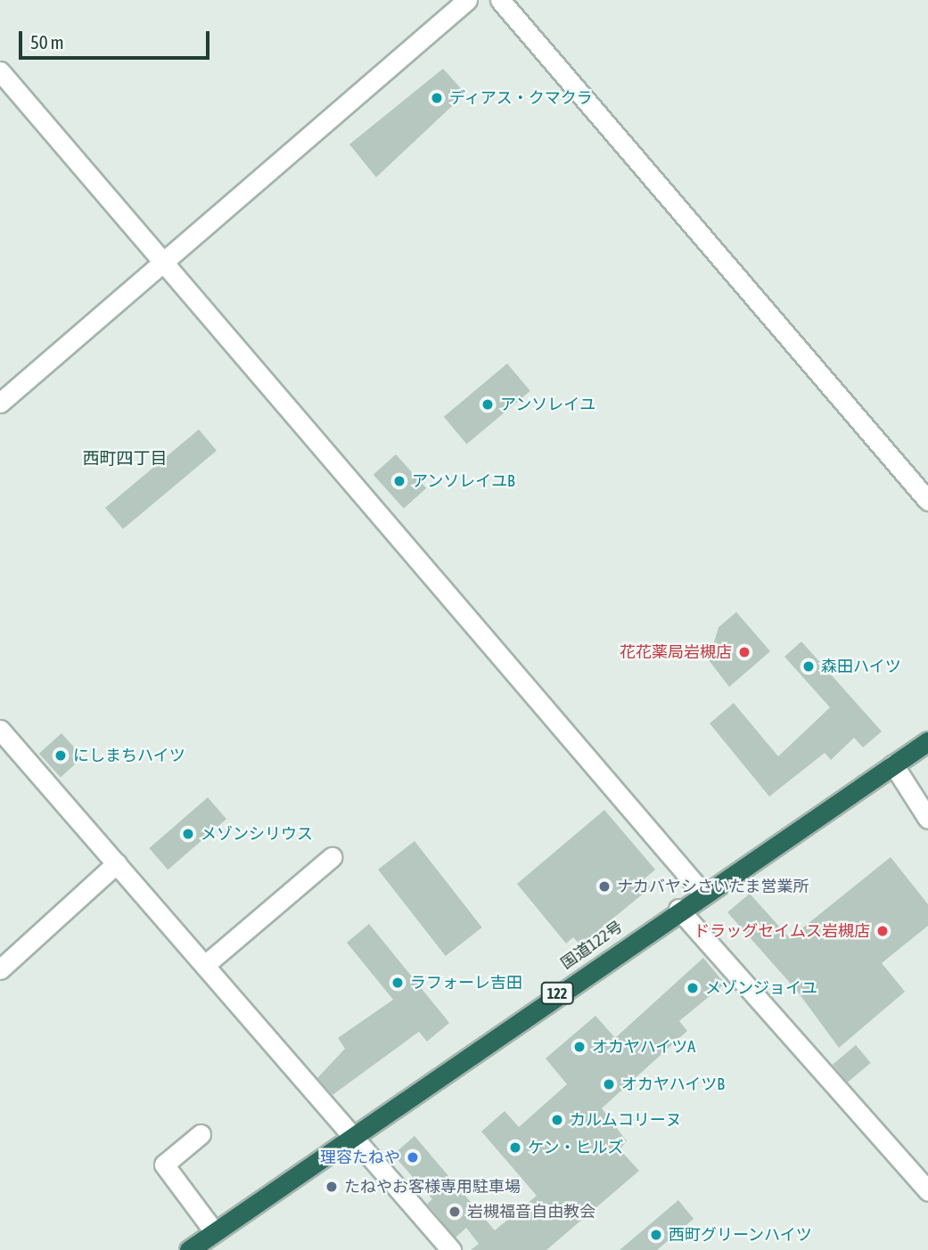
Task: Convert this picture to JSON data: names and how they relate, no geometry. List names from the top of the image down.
{
  "streets": {
    "highway": ["国道122号", "122"]
  },
  "districts": ["西町四丁目"],
  "places": [
    "ディアス・クマクラ",
    "アンソレイユ",
    "アンソレイユB",
    "花花薬局岩槻店",
    "森田ハイツ",
    "にしまちハイツ",
    "メゾンシリウス",
    "ナカバヤシさいたま営業所",
    "ドラッグセイムス岩槻店",
    "ラフォーレ吉田",
    "メゾンジョイユ",
    "オカヤハイツA",
    "オカヤハイツB",
    "カルムコリーヌ",
    "ケン・ヒルズ",
    "理容たねや",
    "たねやお客様専用駐車場",
    "岩槻福音自由教会",
    "西町グリーンハイツ"
  ],
  "scale_bar": "50 m"
}
